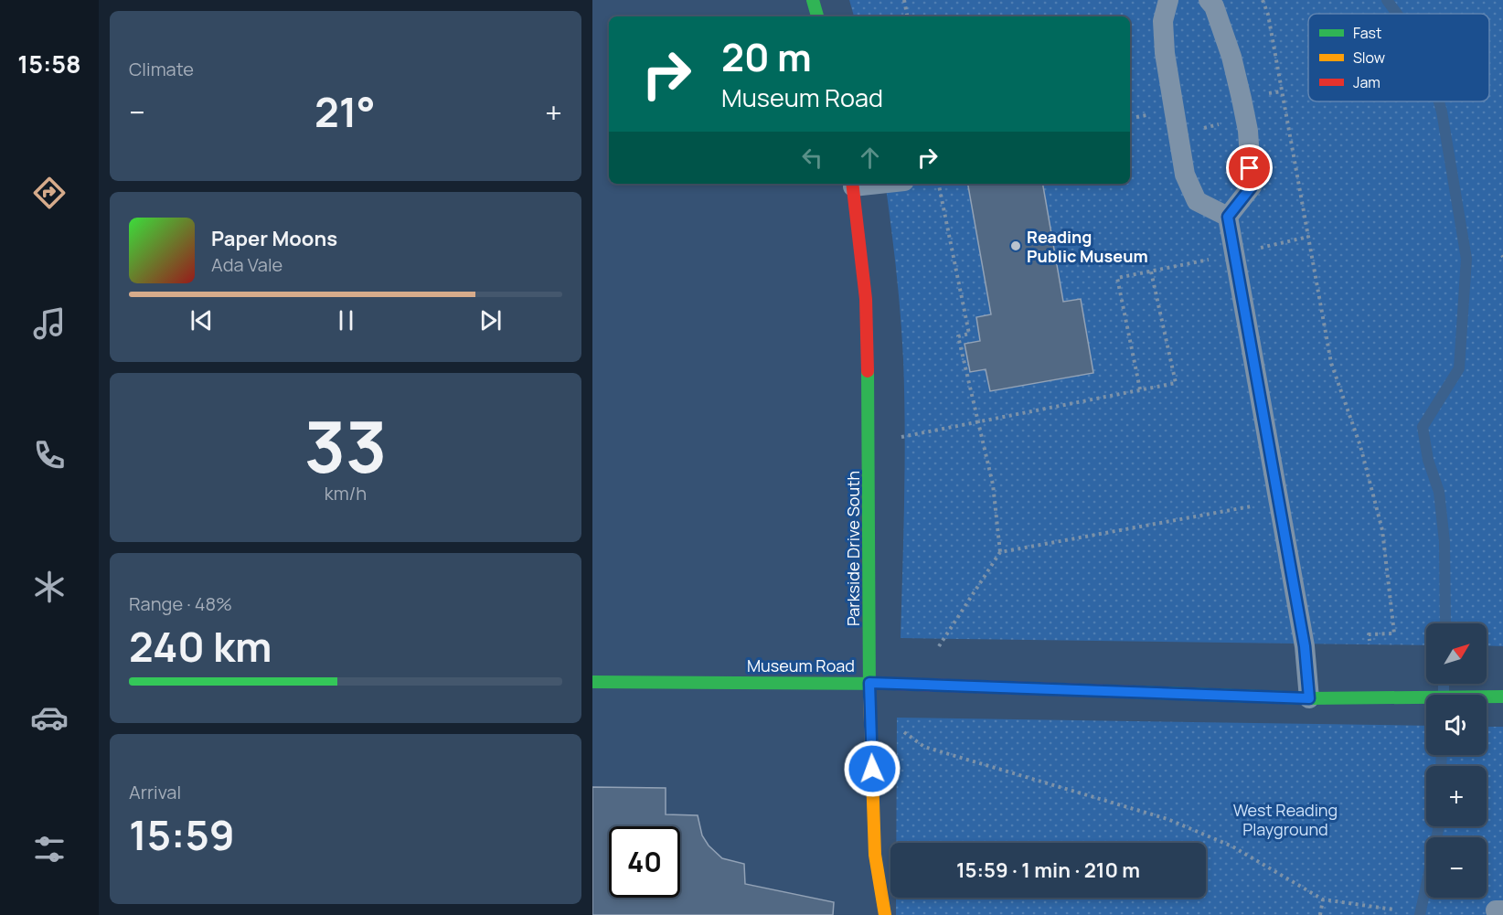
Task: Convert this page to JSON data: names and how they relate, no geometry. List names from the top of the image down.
{
  "streets": {
    "main road": ["Parkside Drive South", "Museum Road"]
  },
  "crossings": [
    ["Parkside Drive South", "Museum Road"]
  ],
  "parks": ["West Reading Playground"],
  "places": ["Reading Public Museum"],
  "legend": ["Fast", "Slow", "Jam"],
  "north": "top right",
  "page": {
    "tabs": "15:58",
    "tile": [
      "Climate",
      ["33", "km/h"],
      ["Range · 48%", "240 km"],
      ["Arrival", "15:59"]
    ],
    "turn": ["20 m", "Museum Road"],
    "heat": ["−", "21°", "+"],
    "song": ["Paper Moons", "Ada Vale"],
    "map_buttons": ["+", "−"],
    "limit": "40",
    "trip": "15:59 · 1 min · 210 m"
  }
}
